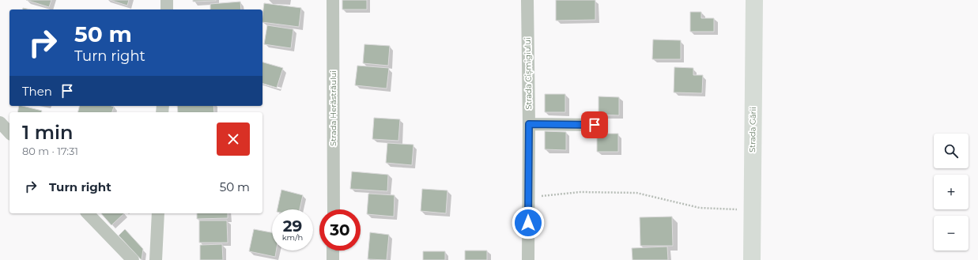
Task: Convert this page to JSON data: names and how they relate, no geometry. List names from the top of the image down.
{
  "streets": {
    "main road": ["Strada Gării"],
    "street": ["Strada Cișmigiului", "Strada Herăstrăului"]
  },
  "page": {
    "turn": ["50 m", "Turn right"],
    "then": "Then",
    "heading": ["1 min", "80 m · 17:31"],
    "map_buttons": ["+", "−"],
    "list": [
      {
        "name": "Turn right",
        "value": "50 m"
      }
    ],
    "speed": "29 km/h",
    "limit": "30"
  }
}
